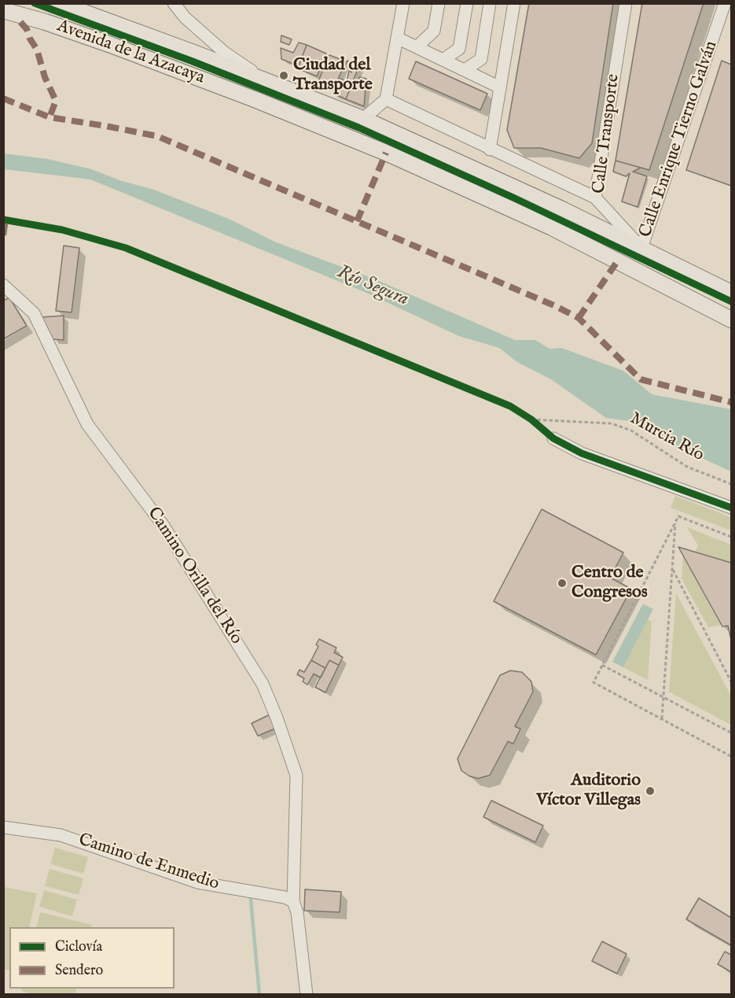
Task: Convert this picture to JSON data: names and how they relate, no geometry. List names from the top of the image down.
{
  "streets": {
    "main road": ["Avenida de la Azacaya"],
    "street": [
      "Calle Transporte",
      "Calle Enrique Tierno Galván",
      "Camino Orilla del Río",
      "Camino de Enmedio"
    ],
    "path": ["Murcia Río"]
  },
  "crossings": [
    ["Avenida de la Azacaya", "Calle Transporte"],
    ["Avenida de la Azacaya", "Calle Enrique Tierno Galván"],
    ["Calle Transporte", "Calle Enrique Tierno Galván"],
    ["Camino Orilla del Río", "Camino de Enmedio"]
  ],
  "water": ["Río Segura"],
  "places": ["Ciudad del Transporte", "Centro de Congresos", "Auditorio Víctor Villegas"],
  "legend": ["Ciclovía", "Sendero"]
}
